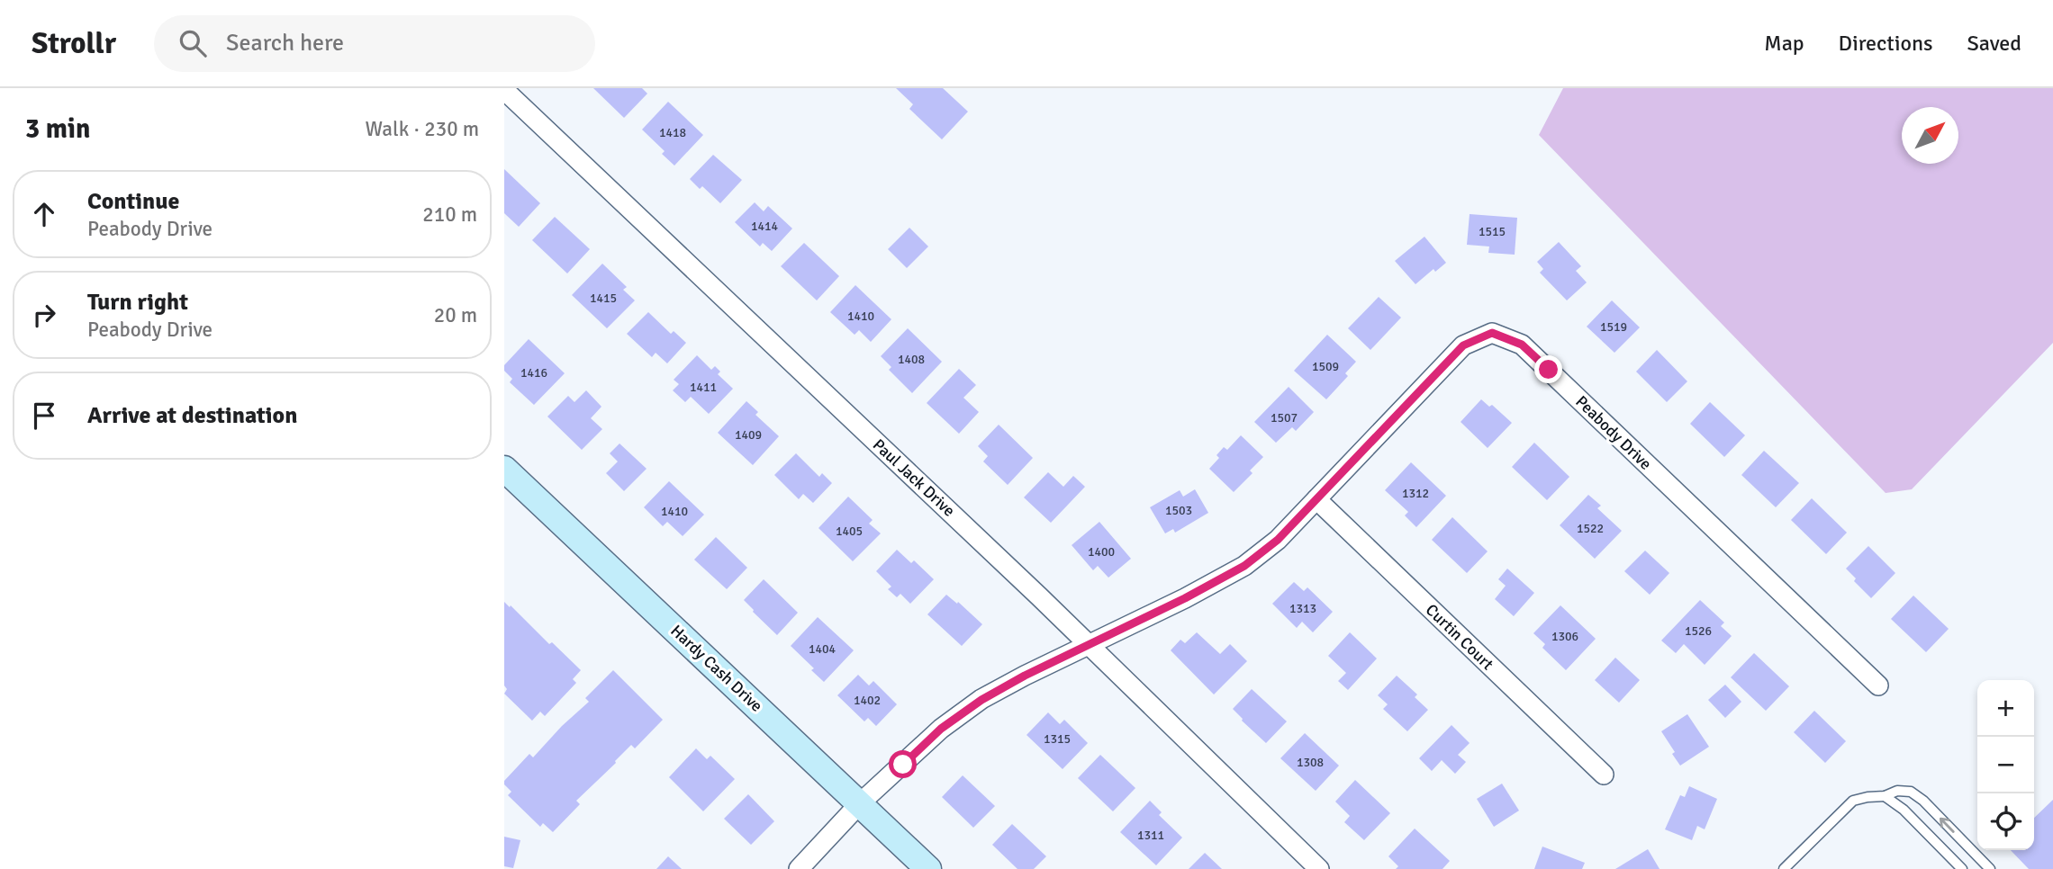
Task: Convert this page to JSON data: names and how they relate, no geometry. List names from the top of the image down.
{
  "streets": {
    "street": [
      "Peabody Drive",
      "Paul Jack Drive",
      "Curtin Court",
      "Hardy Cash Drive"
    ]
  },
  "crossings": [
    ["Peabody Drive", "Paul Jack Drive"],
    ["Peabody Drive", "Curtin Court"],
    ["Peabody Drive", "Hardy Cash Drive"]
  ],
  "house_numbers": [
    "1418",
    "1414",
    "1515",
    "1415",
    "1410",
    "1519",
    "1408",
    "1509",
    "1416",
    "1411",
    "1507",
    "1409",
    "1312",
    "1503",
    "1410",
    "1522",
    "1405",
    "1400",
    "1313",
    "1526",
    "1306",
    "1404",
    "1402",
    "1315",
    "1308",
    "1311"
  ],
  "north": "top right",
  "page": {
    "header": "Strollr",
    "search": "Search here",
    "nav": ["Map", "Directions", "Saved"],
    "heading": ["3 min", "Walk · 230 m"],
    "list": [
      ["Continue", "Peabody Drive", "210 m"],
      ["Turn right", "Peabody Drive", "20 m"],
      "Arrive at destination"
    ],
    "map_buttons": ["+", "−"]
  }
}
